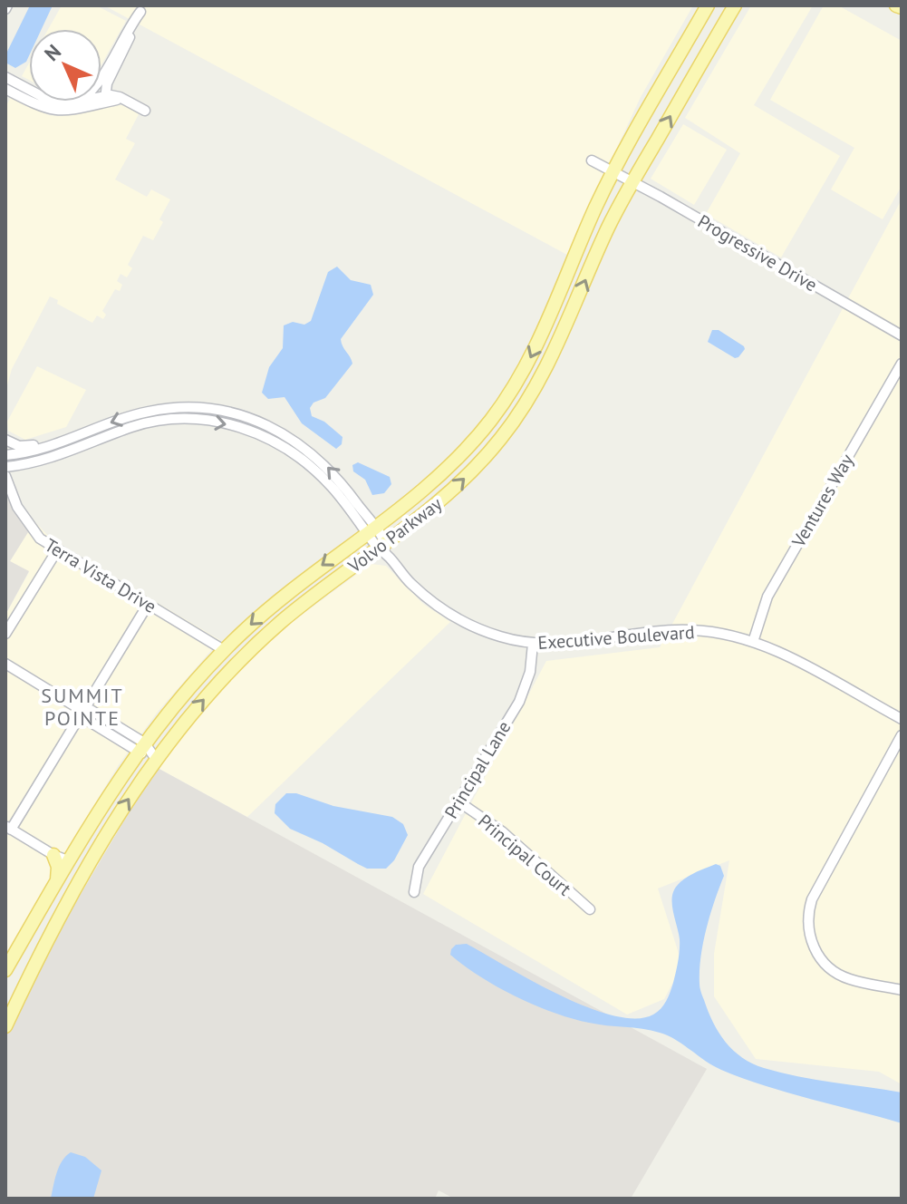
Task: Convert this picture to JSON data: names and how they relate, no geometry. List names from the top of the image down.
{
  "streets": {
    "main road": ["Volvo Parkway"],
    "street": [
      "Progressive Drive",
      "Ventures Way",
      "Terra Vista Drive",
      "Executive Boulevard",
      "Principal Lane",
      "Principal Court"
    ]
  },
  "crossings": [
    ["Progressive Drive", "Volvo Parkway"],
    ["Ventures Way", "Executive Boulevard"],
    ["Volvo Parkway", "Terra Vista Drive"],
    ["Volvo Parkway", "Executive Boulevard"],
    ["Executive Boulevard", "Principal Lane"],
    ["Principal Lane", "Principal Court"]
  ],
  "districts": ["SUMMIT POINTE"],
  "north": "top left"
}
